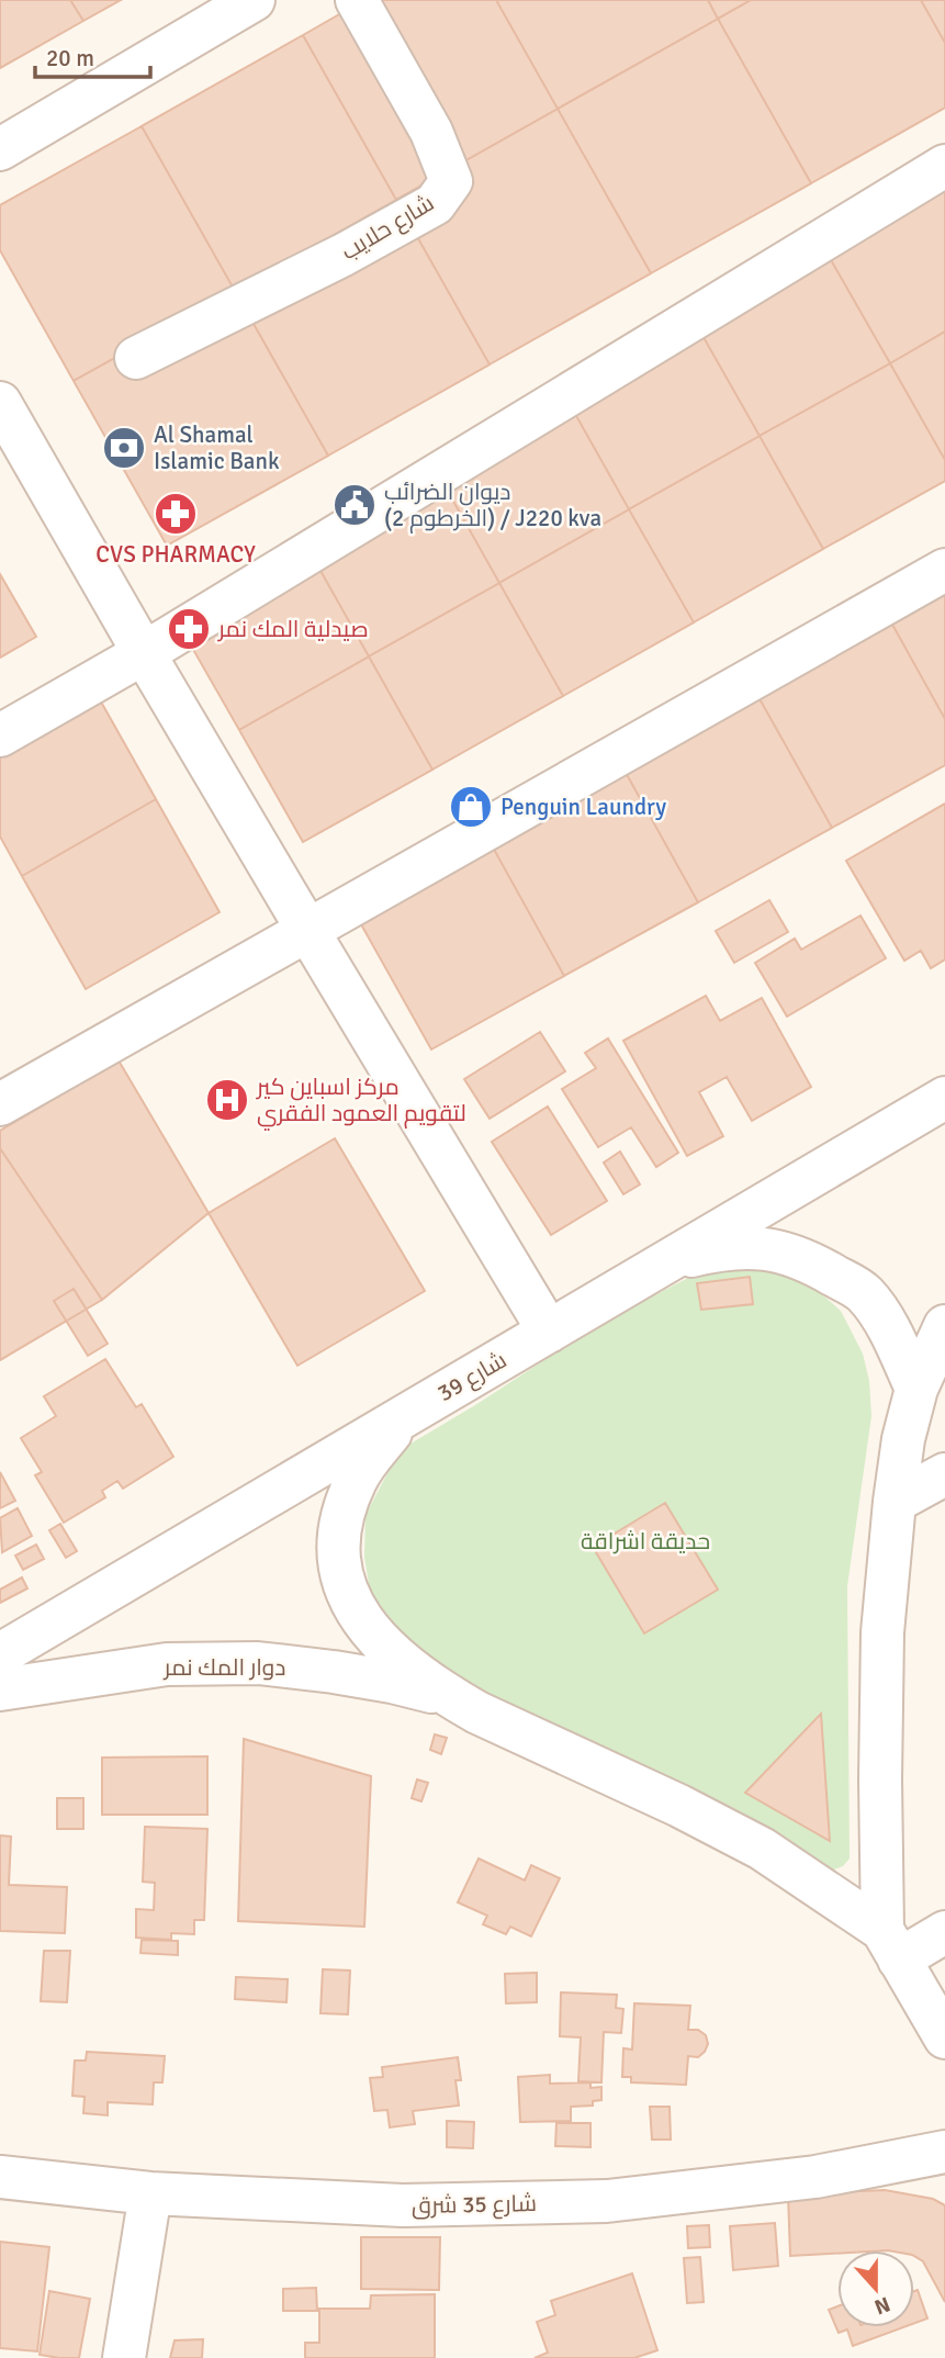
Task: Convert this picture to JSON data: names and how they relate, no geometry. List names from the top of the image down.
{
  "streets": {
    "street": [
      "شارع حلايب",
      "شارع 39",
      "دوار المك نمر",
      "شارع 35 شرق"
    ]
  },
  "parks": ["حديقة اشراقة"],
  "places": {
    "bank": ["Al Shamal Islamic Bank"],
    "public building": ["ديوان الضرائب (الخرطوم 2) / J220 kva"],
    "pharmacy": ["CVS PHARMACY", "صيدلية المك نمر"],
    "shop": ["Penguin Laundry"],
    "hospital": ["مركز اسباين كير لتقويم العمود الفقري"]
  },
  "scale_bar": "20 m",
  "north": "bottom"
}
